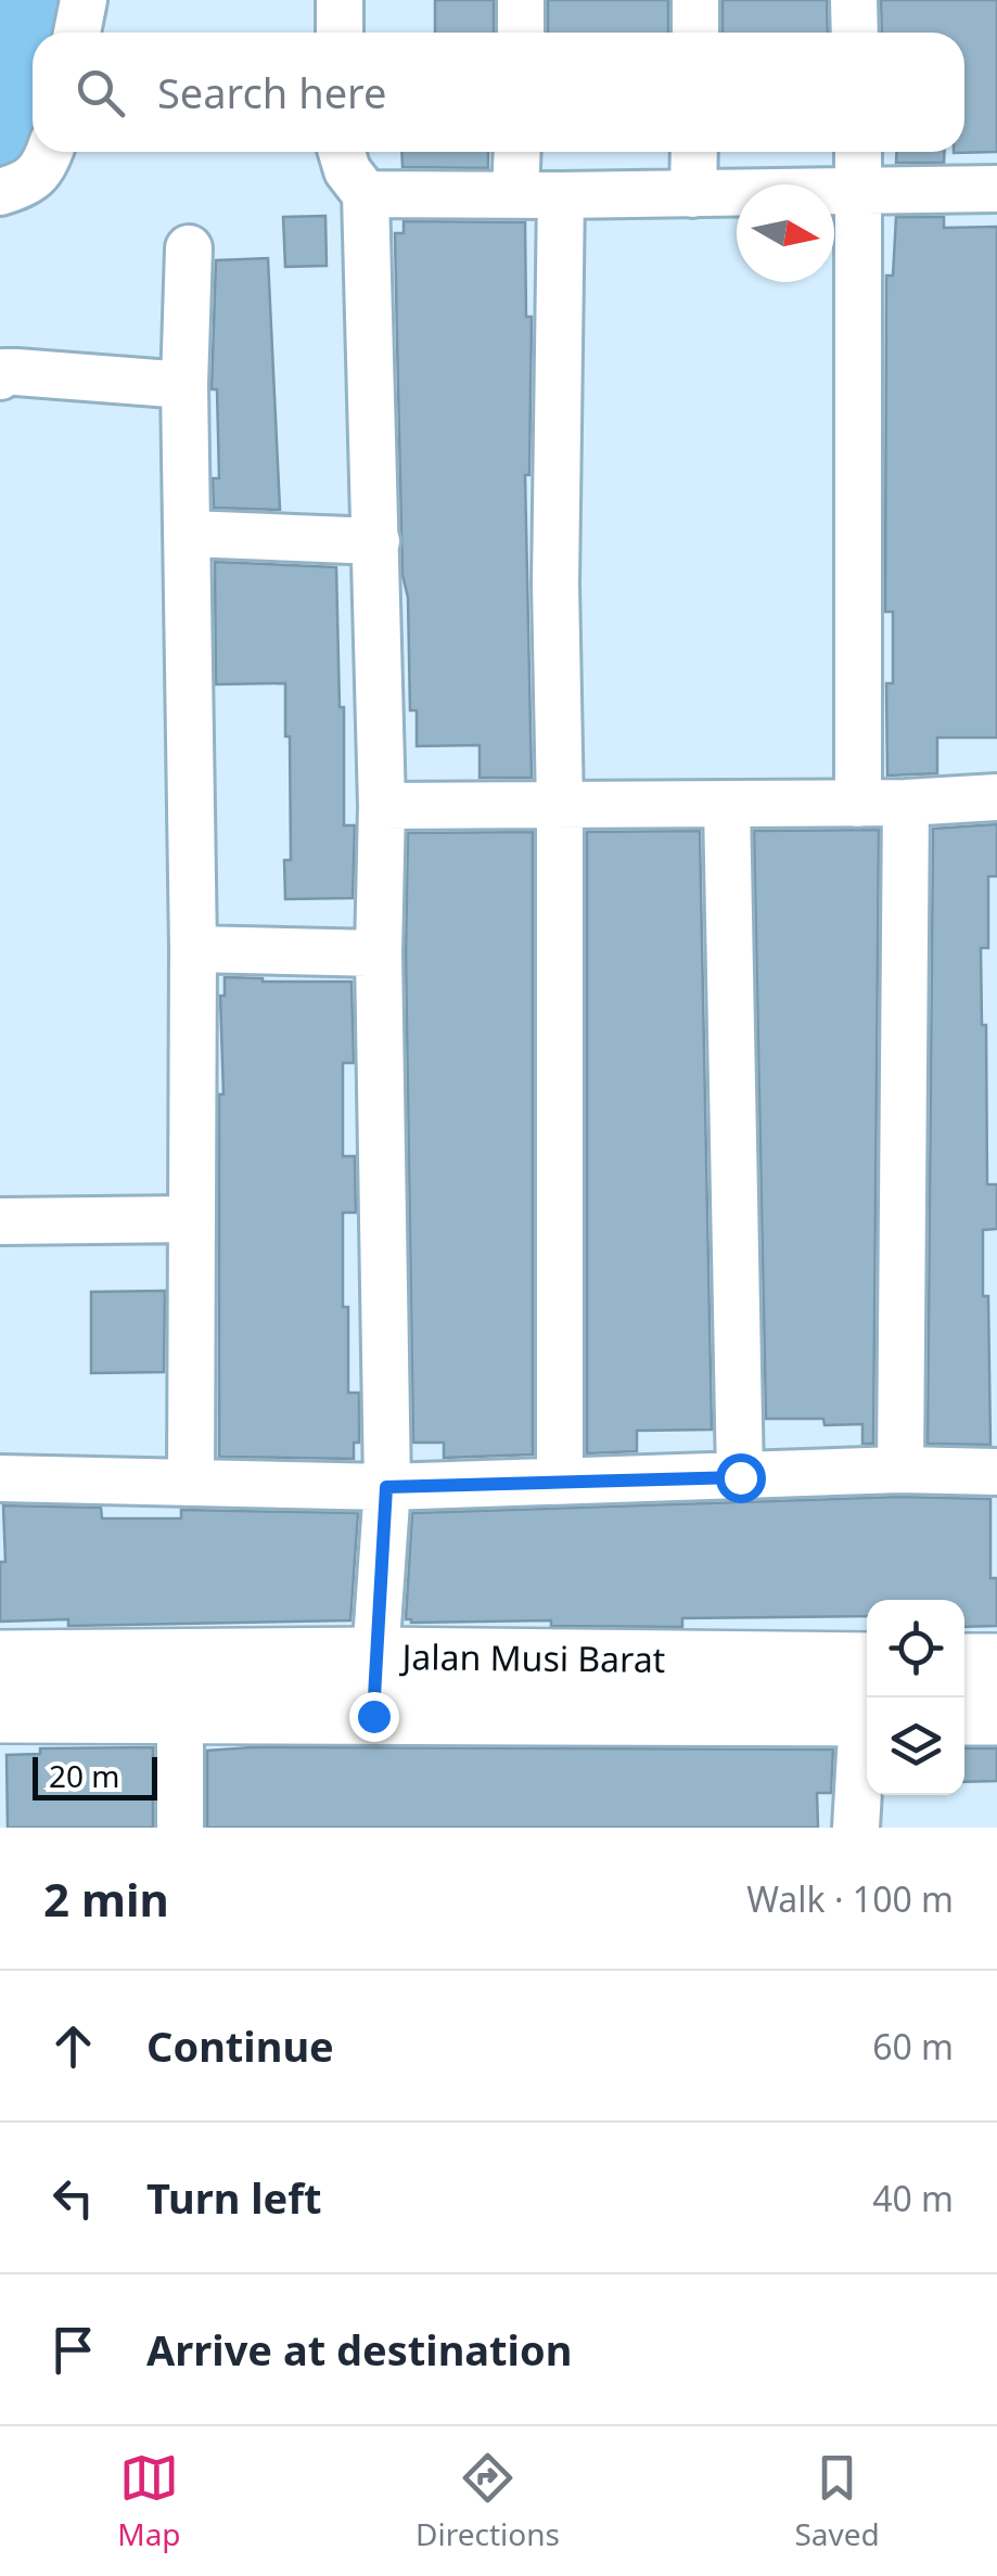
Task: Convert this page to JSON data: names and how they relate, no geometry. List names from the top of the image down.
{
  "streets": {
    "street": ["Jalan Musi Barat"]
  },
  "scale_bar": "20 m",
  "north": "right",
  "page": {
    "search": "Search here",
    "scale": "20 m",
    "heading": ["2 min", "Walk · 100 m"],
    "list": [
      ["Continue", "60 m"],
      ["Turn left", "40 m"],
      "Arrive at destination"
    ],
    "nav": ["Map", "Directions", "Saved"]
  }
}
